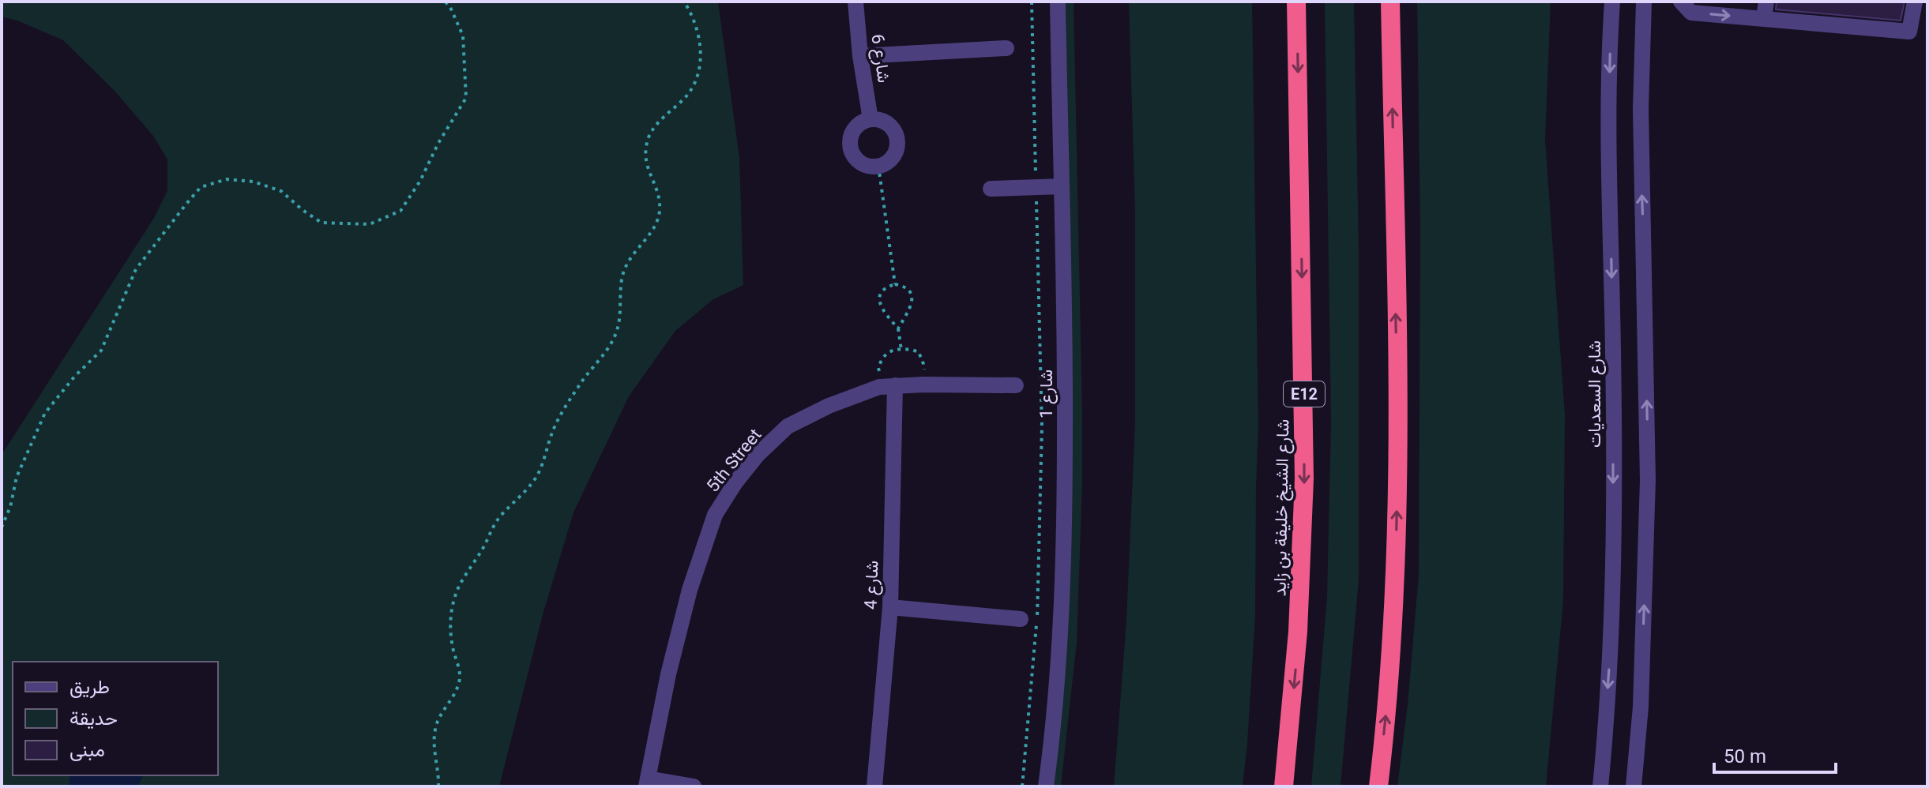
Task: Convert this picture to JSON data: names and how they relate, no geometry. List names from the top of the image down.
{
  "streets": {
    "highway": ["E12", "شارع الشيخ خليفة بن زايد"],
    "street": [
      "شارع 6",
      "شارع 1",
      "شارع السعديات",
      "5th Street",
      "شارع 4"
    ]
  },
  "crossings": [
    ["5th Street", "شارع 4"]
  ],
  "legend": ["طريق", "حديقة", "مبنى"],
  "scale_bar": "50 m"
}
